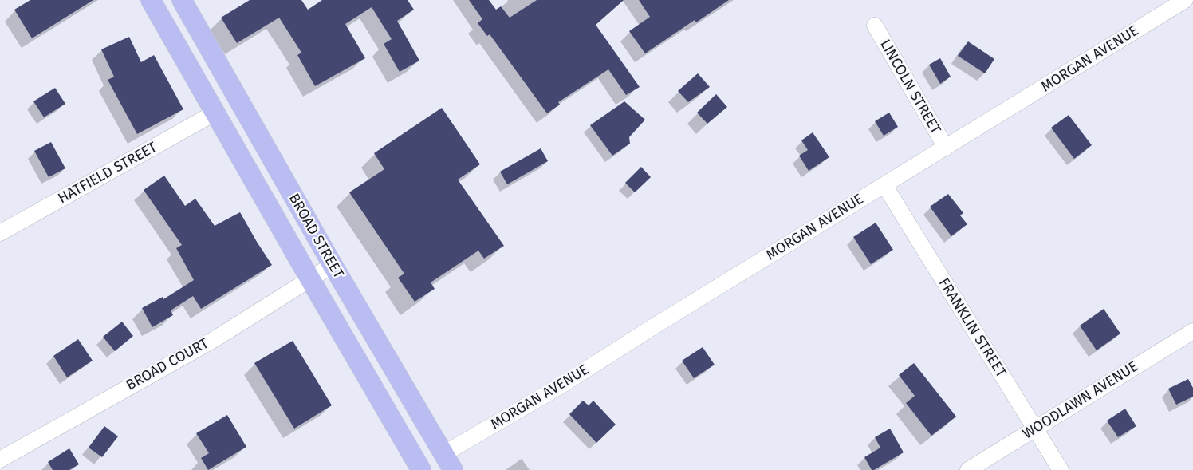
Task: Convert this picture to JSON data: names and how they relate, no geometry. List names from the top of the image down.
{
  "streets": {
    "main road": ["BROAD STREET"],
    "street": [
      "MORGAN AVENUE",
      "LINCOLN STREET",
      "HATFIELD STREET",
      "FRANKLIN STREET",
      "BROAD COURT",
      "WOODLAWN AVENUE"
    ]
  },
  "crossings": [
    ["MORGAN AVENUE", "LINCOLN STREET"],
    ["MORGAN AVENUE", "BROAD STREET"],
    ["MORGAN AVENUE", "FRANKLIN STREET"],
    ["HATFIELD STREET", "BROAD STREET"],
    ["BROAD STREET", "BROAD COURT"],
    ["FRANKLIN STREET", "WOODLAWN AVENUE"]
  ]
}
